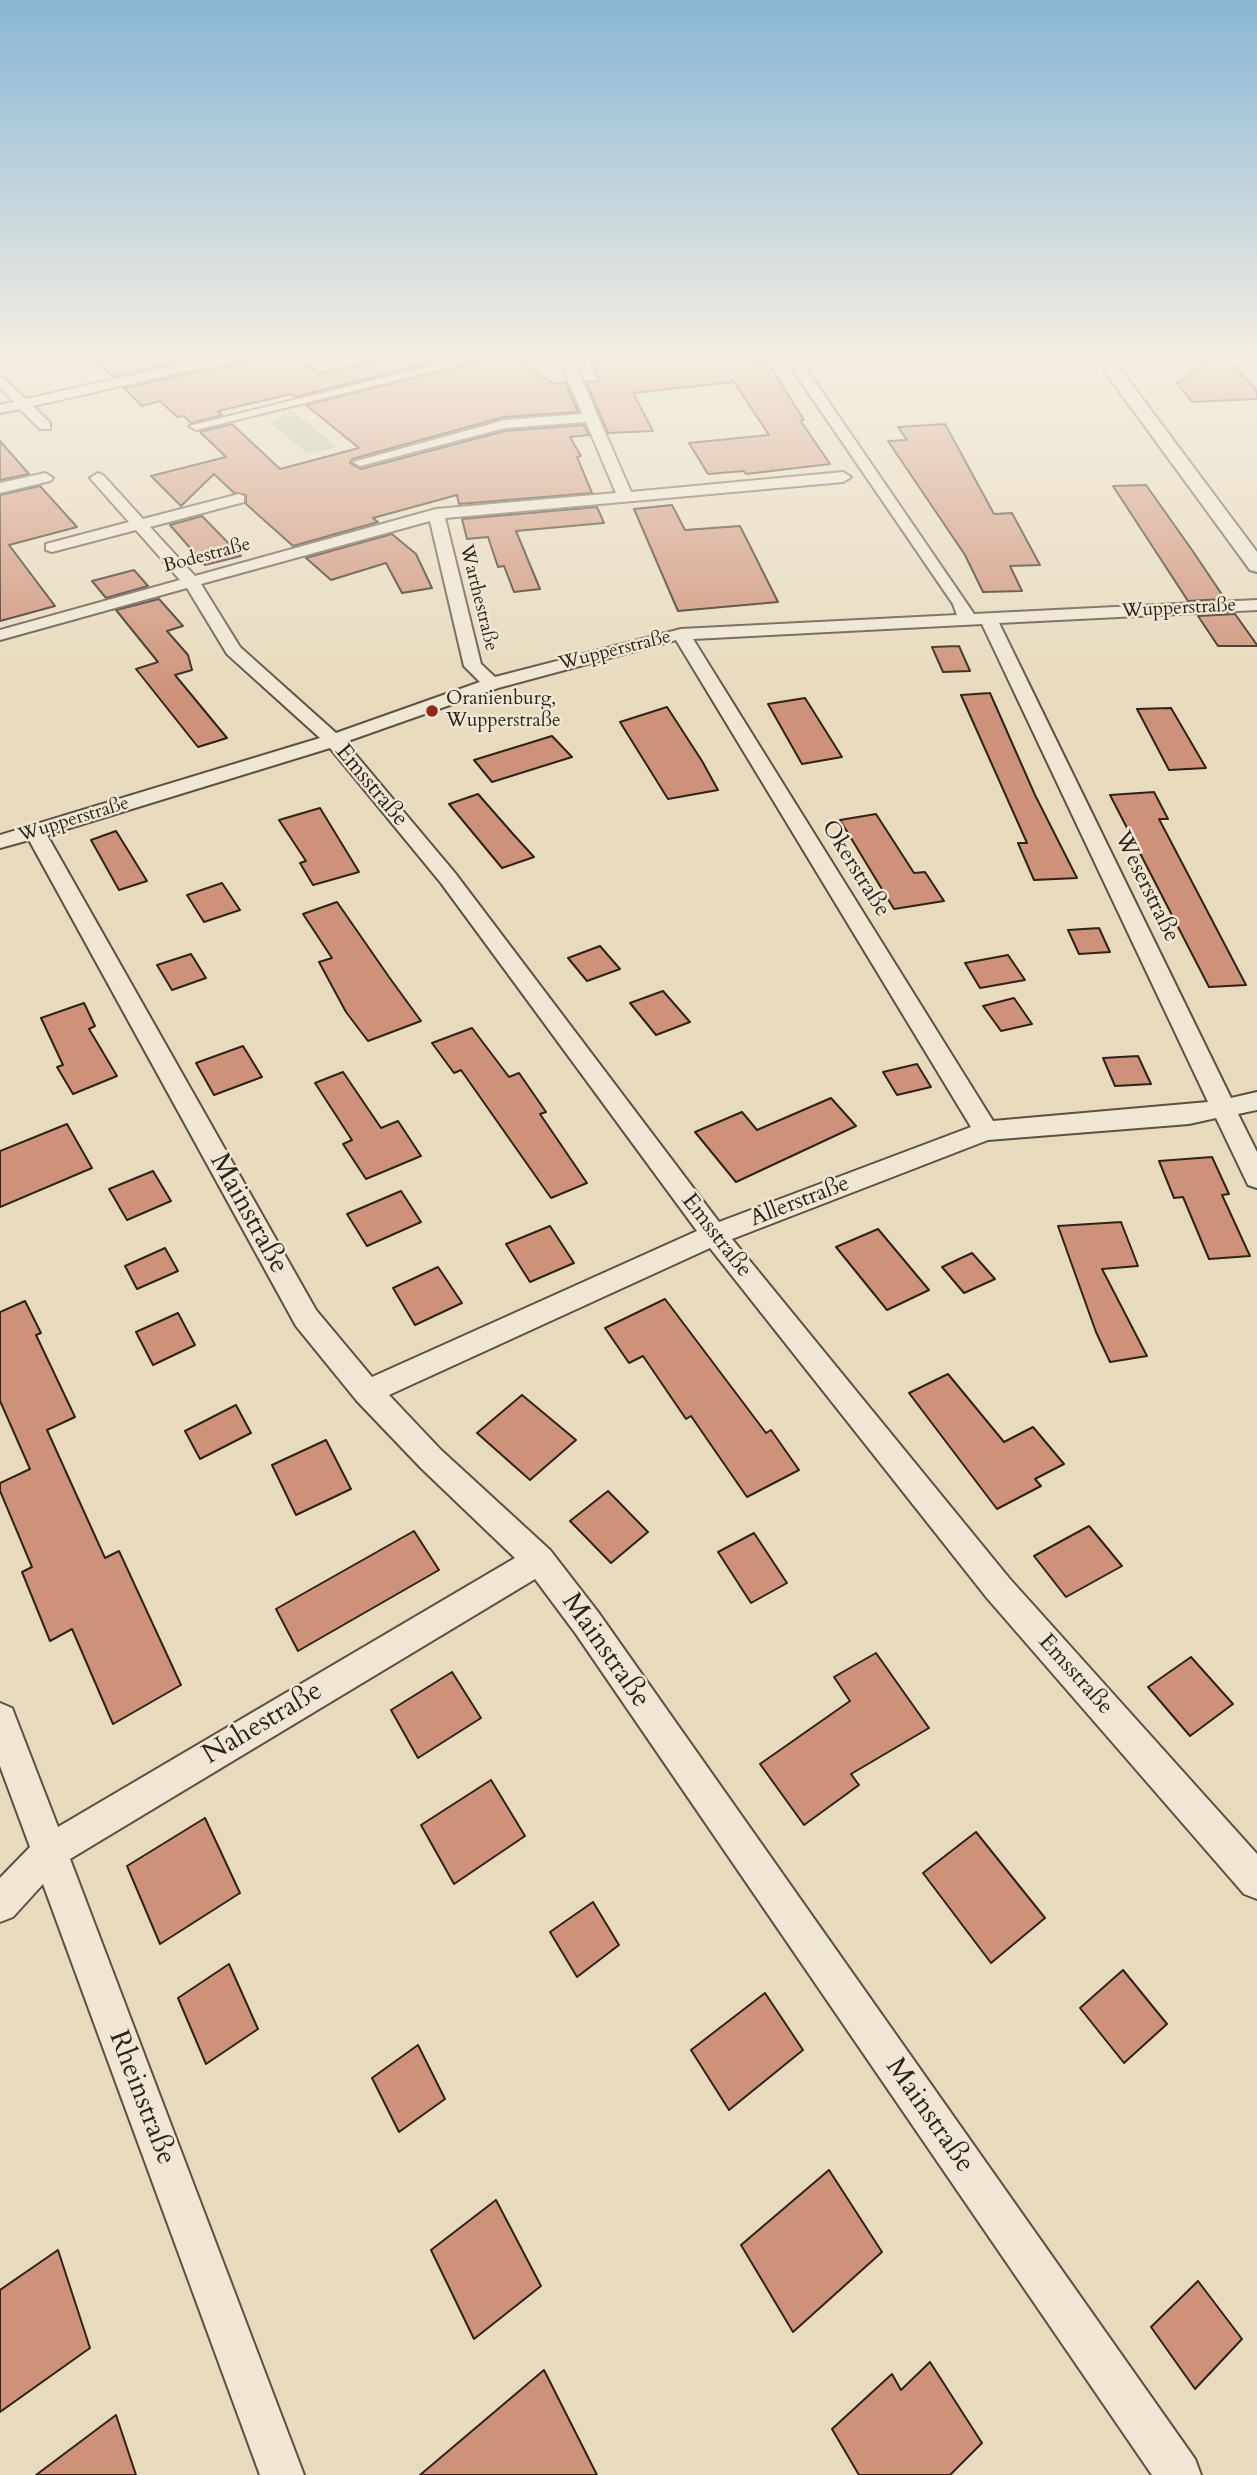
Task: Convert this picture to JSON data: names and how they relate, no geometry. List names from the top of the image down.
{
  "streets": {
    "street": [
      "Bodestraße",
      "Warthestraße",
      "Wupperstraße",
      "Emsstraße",
      "Okerstraße",
      "Weserstraße",
      "Allerstraße",
      "Mainstraße",
      "Nahestraße",
      "Rheinstraße"
    ]
  },
  "crossings": [
    ["Bodestraße", "Warthestraße"],
    ["Bodestraße", "Emsstraße"],
    ["Warthestraße", "Wupperstraße"],
    ["Wupperstraße", "Emsstraße"],
    ["Wupperstraße", "Okerstraße"],
    ["Wupperstraße", "Weserstraße"],
    ["Wupperstraße", "Mainstraße"],
    ["Emsstraße", "Allerstraße"],
    ["Okerstraße", "Allerstraße"],
    ["Weserstraße", "Allerstraße"],
    ["Allerstraße", "Mainstraße"],
    ["Mainstraße", "Nahestraße"],
    ["Nahestraße", "Rheinstraße"]
  ],
  "places": ["Oranienburg, Wupperstraße"]
}
